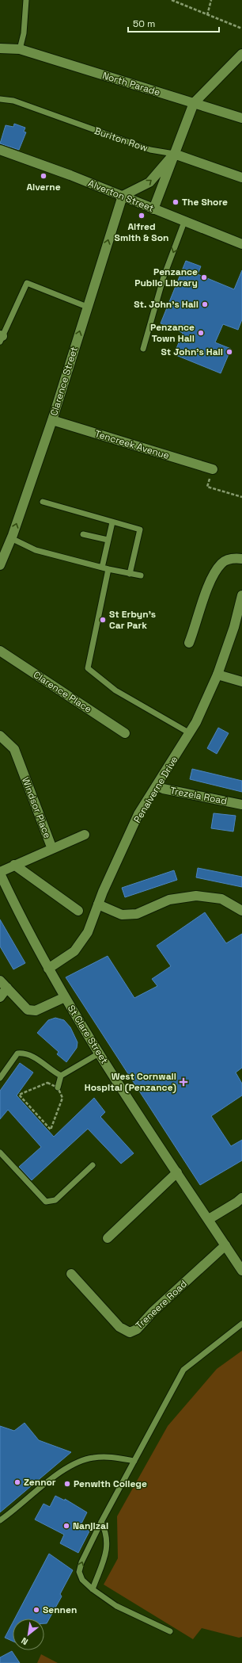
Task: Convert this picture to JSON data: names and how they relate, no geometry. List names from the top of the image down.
{
  "streets": {
    "street": [
      "North Parade",
      "Buriton Row",
      "Alverton Street",
      "Clarence Street",
      "Tencreek Avenue",
      "Clarence Place",
      "Penalverne Drive",
      "Trezela Road",
      "Windsor Place",
      "St Clare Street",
      "Treneere Road"
    ]
  },
  "crossings": [
    ["Alverton Street", "Clarence Street"],
    ["Clarence Street", "Tencreek Avenue"],
    ["Penalverne Drive", "Trezela Road"],
    ["Penalverne Drive", "St Clare Street"],
    ["Windsor Place", "St Clare Street"],
    ["St Clare Street", "Treneere Road"]
  ],
  "one_way": ["Clarence Street"],
  "places": {
    "other": [
      "Alverne",
      "The Shore",
      "Alfred Smith & Son",
      "Penzance Public Library",
      "St. John's Hall",
      "Penzance Town Hall",
      "St John's Hall",
      "St Erbyn's Car Park",
      "Zennor",
      "Penwith College",
      "Nanjizal",
      "Sennen"
    ],
    "health": ["West Cornwall Hospital (Penzance)"]
  },
  "scale_bar": "50 m",
  "north": "bottom left"
}
